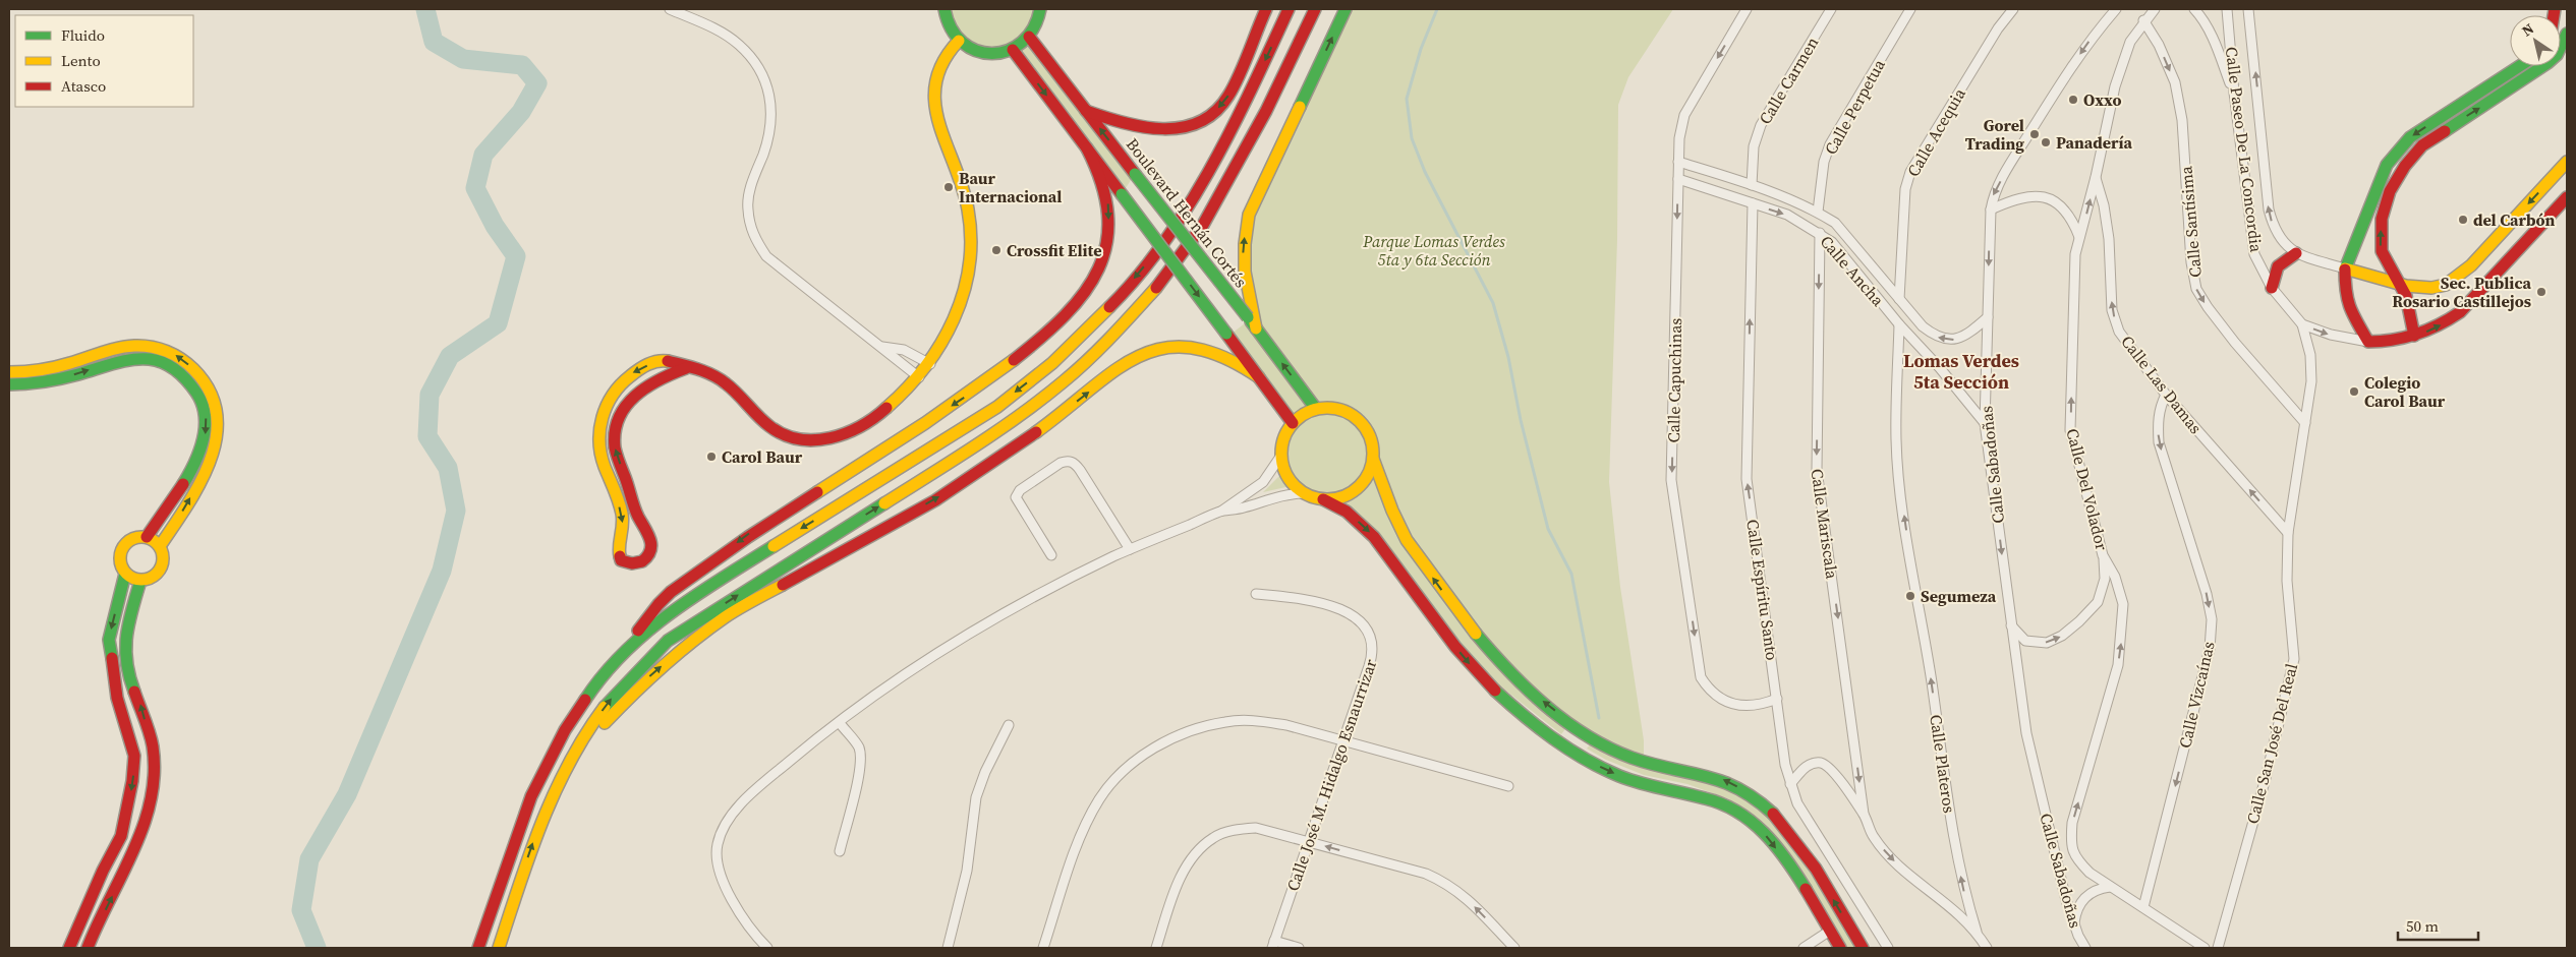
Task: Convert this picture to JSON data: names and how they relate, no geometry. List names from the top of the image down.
{
  "streets": {
    "main road": ["Boulevard Hernán Cortés"],
    "street": [
      "Calle Carmen",
      "Calle Perpetua",
      "Calle Acequia",
      "Calle Paseo De La Concordia",
      "Calle Santísima",
      "Calle Ancha",
      "Calle Capuchinas",
      "Calle Las Damas",
      "Calle Sabadoñas",
      "Calle Del Volador",
      "Calle Mariscala",
      "Calle Espíritu Santo",
      "Calle Vizcaínas",
      "Calle San José Del Real",
      "Calle Plateros",
      "Calle José M. Hidalgo Esnaurrizar"
    ]
  },
  "crossings": [
    ["Calle Carmen", "Calle Ancha"],
    ["Calle Perpetua", "Calle Ancha"],
    ["Calle Acequia", "Calle Ancha"],
    ["Calle Paseo De La Concordia", "Calle San José Del Real"],
    ["Calle Santísima", "Calle Del Volador"],
    ["Calle Santísima", "Calle San José Del Real"],
    ["Calle Ancha", "Calle Capuchinas"],
    ["Calle Ancha", "Calle Sabadoñas"],
    ["Calle Ancha", "Calle Mariscala"],
    ["Calle Ancha", "Calle Espíritu Santo"],
    ["Calle Ancha", "Calle Plateros"],
    ["Calle Capuchinas", "Calle Espíritu Santo"],
    ["Calle Las Damas", "Calle Del Volador"],
    ["Calle Las Damas", "Calle Vizcaínas"],
    ["Calle Las Damas", "Calle San José Del Real"],
    ["Calle Del Volador", "Calle Vizcaínas"]
  ],
  "one_way": [
    "Calle Santísima",
    "Calle Capuchinas",
    "Calle Las Damas",
    "Calle Sabadoñas",
    "Calle Del Volador",
    "Calle Mariscala",
    "Calle Espíritu Santo",
    "Calle Vizcaínas",
    "Calle Plateros"
  ],
  "districts": ["Lomas Verdes 5ta Sección"],
  "parks": ["Parque Lomas Verdes 5ta y 6ta Sección"],
  "places": [
    "Oxxo",
    "Gorel Trading",
    "Panadería",
    "Baur Internacional",
    "del Carbón",
    "Crossfit Elite",
    "Sec. Publica Rosario Castillejos",
    "Colegio Carol Baur",
    "Carol Baur",
    "Segumeza"
  ],
  "legend": ["Fluido", "Lento", "Atasco"],
  "scale_bar": "50 m",
  "north": "top left"
}
